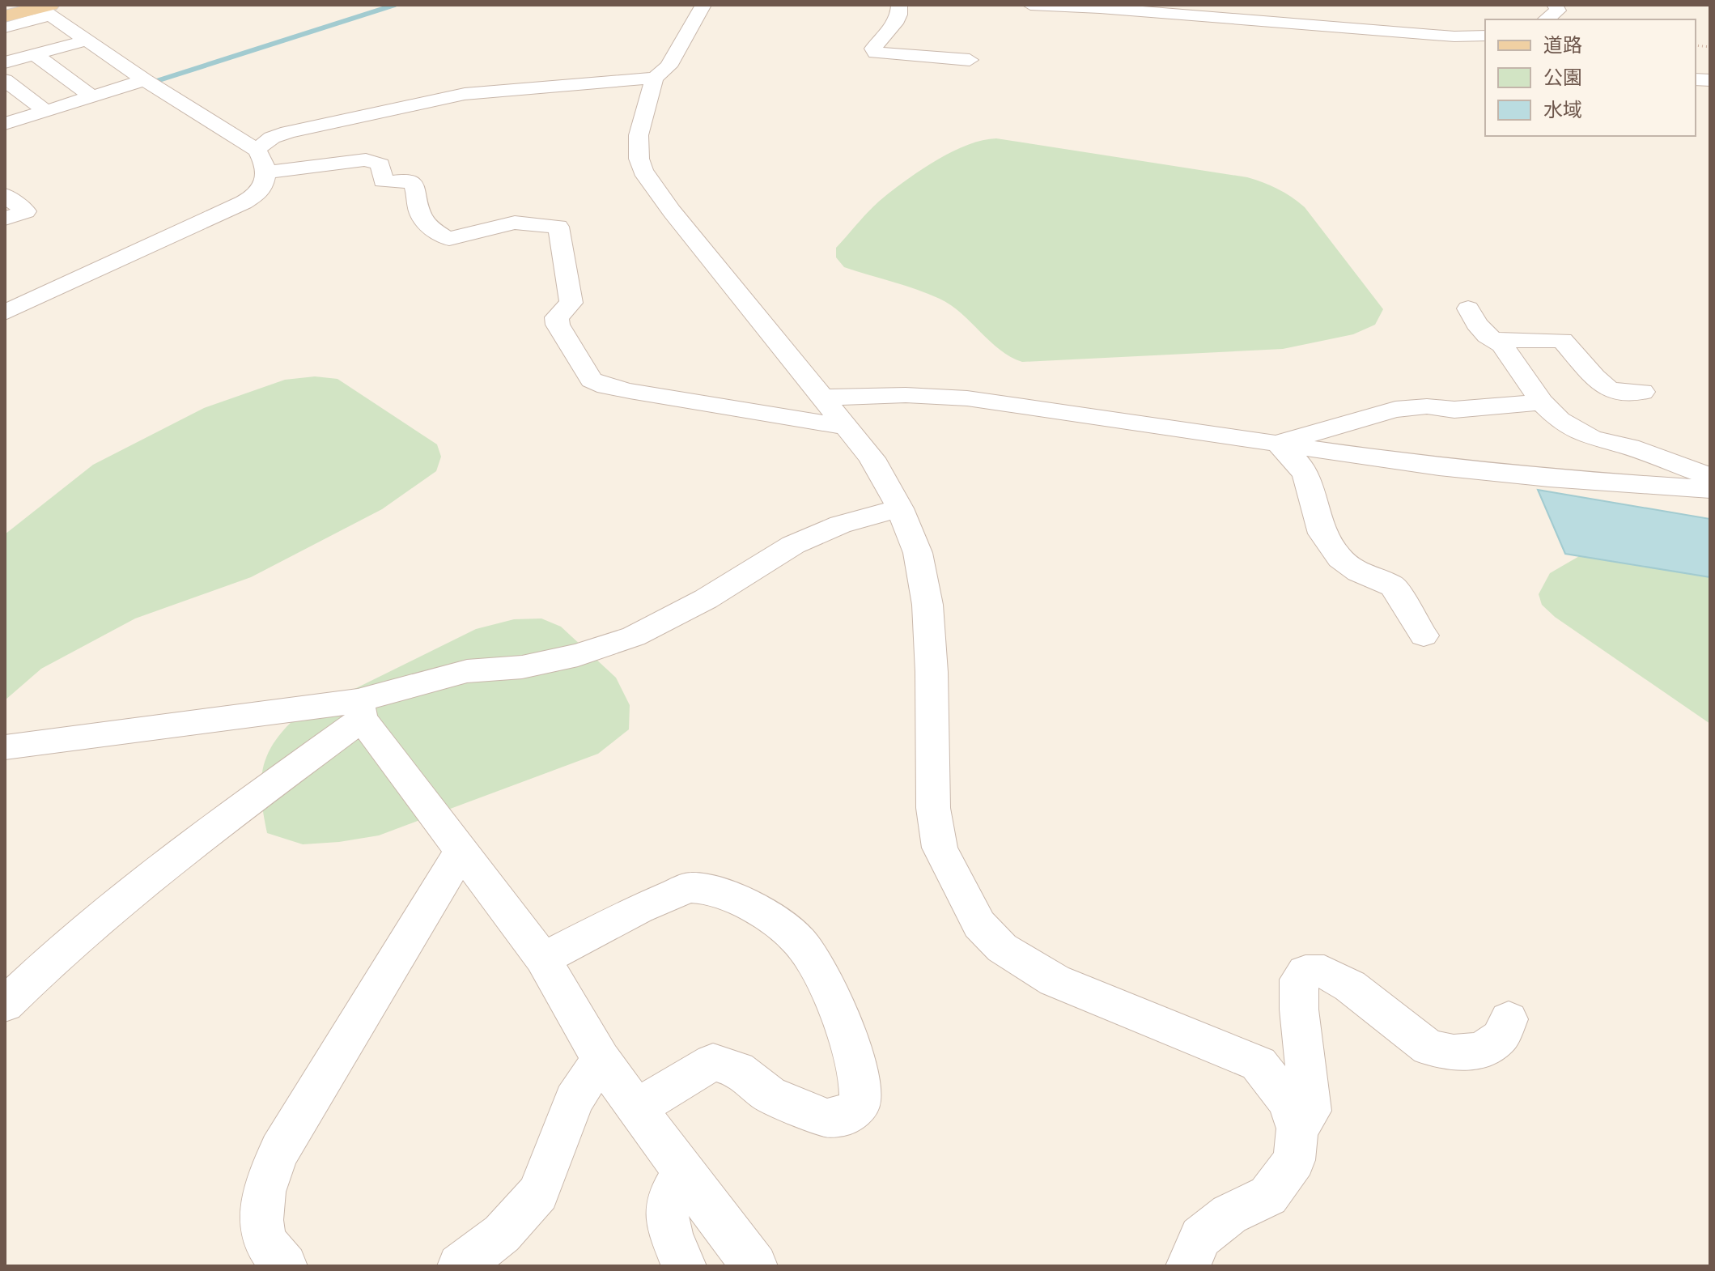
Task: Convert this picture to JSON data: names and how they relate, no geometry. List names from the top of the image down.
{
  "legend": ["道路", "公園", "水域"]
}
